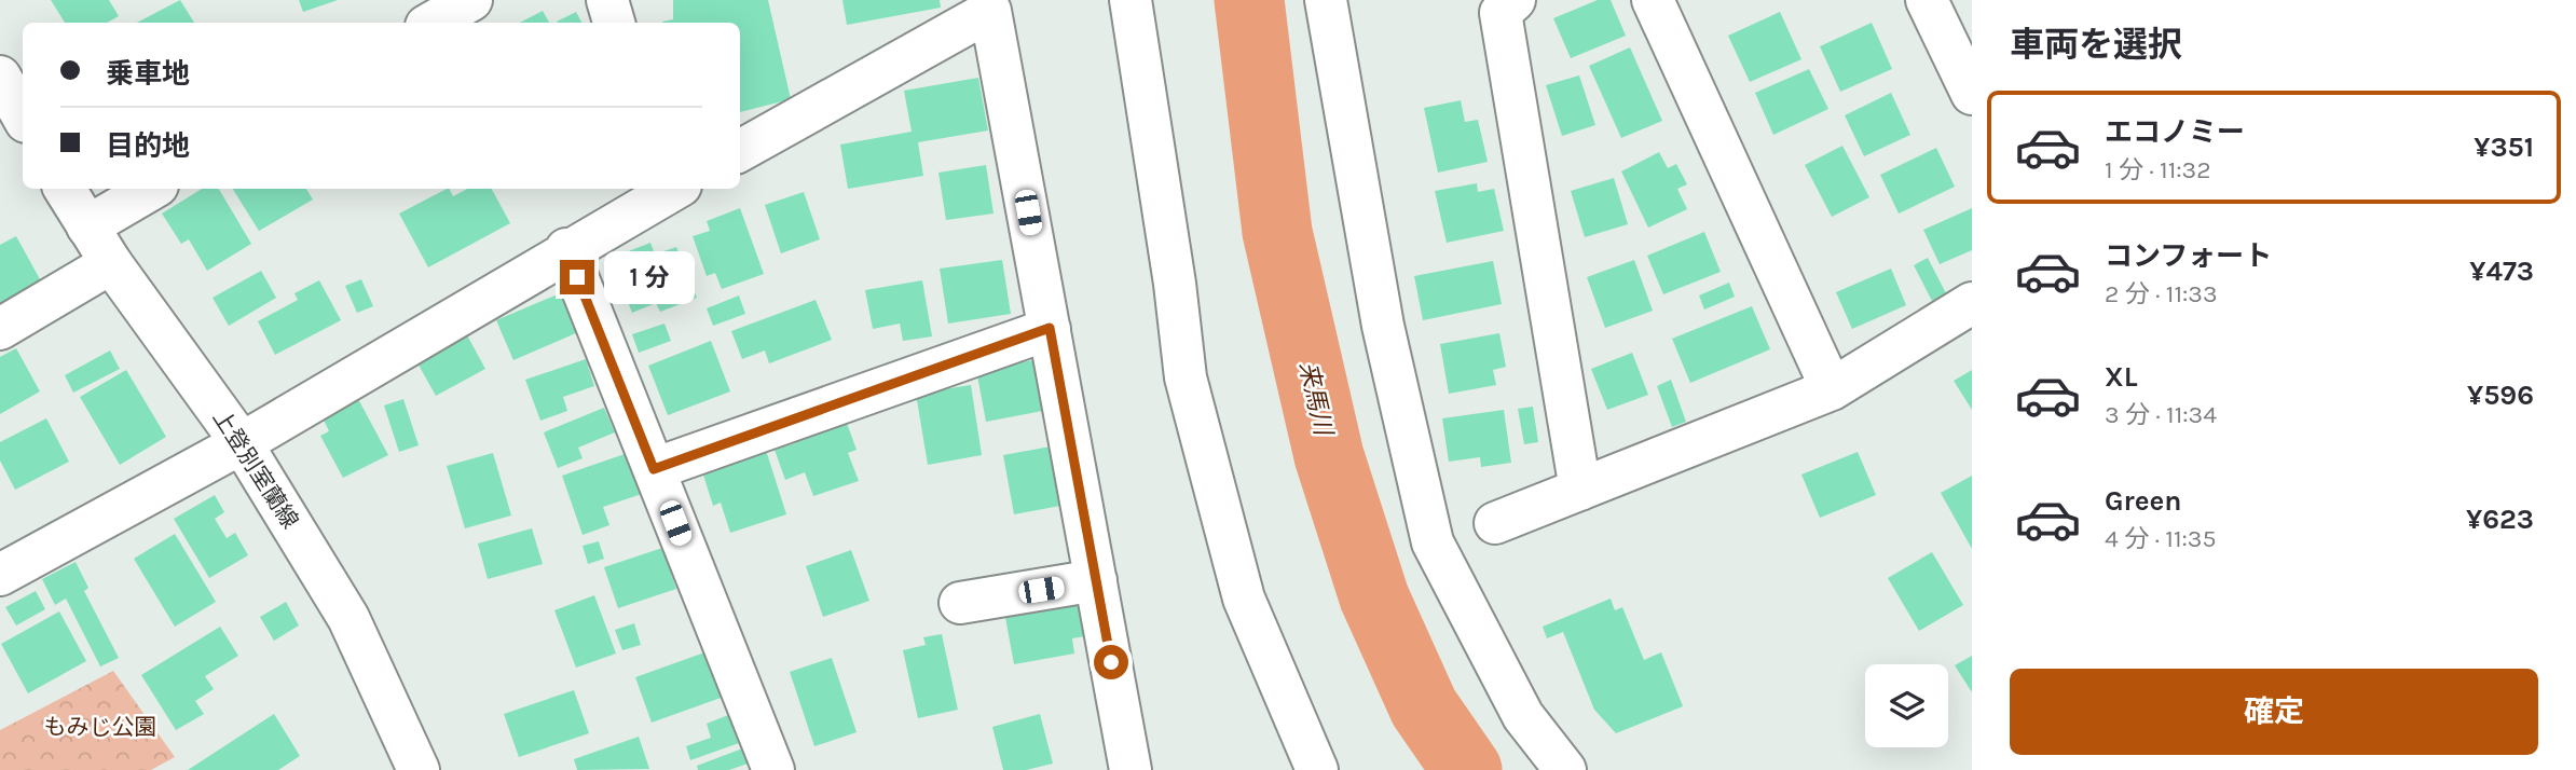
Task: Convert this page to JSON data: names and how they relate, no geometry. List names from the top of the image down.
{
  "streets": {
    "street": ["上登別室蘭線"]
  },
  "water": ["来馬川"],
  "parks": ["もみじ公園"],
  "page": {
    "heading": "車両を選択",
    "banner": ["乗車地", "目的地"],
    "list": [
      {
        "name": "エコノミー",
        "note": "1 分 · 11:32",
        "value": "¥351"
      },
      {
        "name": "コンフォート",
        "note": "2 分 · 11:33",
        "value": "¥473"
      },
      {
        "name": "XL",
        "note": "3 分 · 11:34",
        "value": "¥596"
      },
      {
        "name": "Green",
        "note": "4 分 · 11:35",
        "value": "¥623"
      }
    ],
    "bubble": "1 分",
    "buttons": "確定"
  }
}
